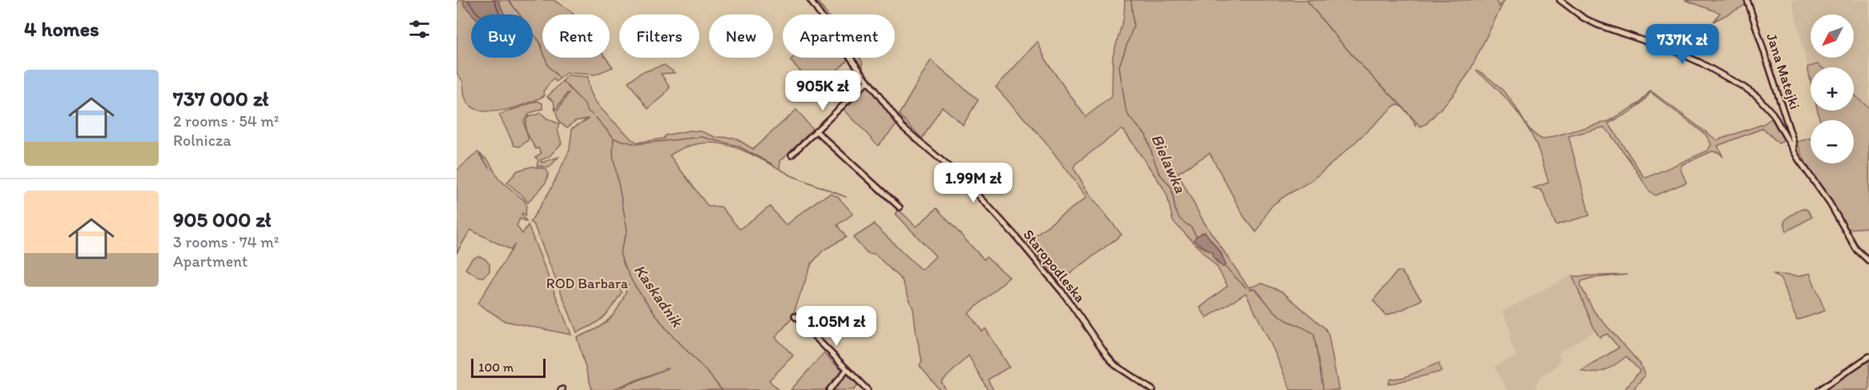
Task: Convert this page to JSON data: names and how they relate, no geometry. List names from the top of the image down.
{
  "streets": {
    "street": ["Jana Matejki", "Staropodleska"]
  },
  "water": ["Bielawka", "Kaskadnik"],
  "parks": ["ROD Barbara"],
  "scale_bar": "100 m",
  "north": "bottom left",
  "page": {
    "heading": "4 homes",
    "map_buttons": ["+", "−"],
    "chip": [
      "Buy",
      "Rent",
      "Filters",
      "New",
      "Apartment"
    ],
    "price": [
      "737K zł",
      "905K zł",
      "1.99M zł",
      "1.05M zł"
    ],
    "list": [
      {
        "name": "737 000 zł",
        "note": "2 rooms · 54 m² · Rolnicza"
      },
      {
        "name": "905 000 zł",
        "note": "3 rooms · 74 m² · Apartment"
      }
    ],
    "scale": "100 m"
  }
}
